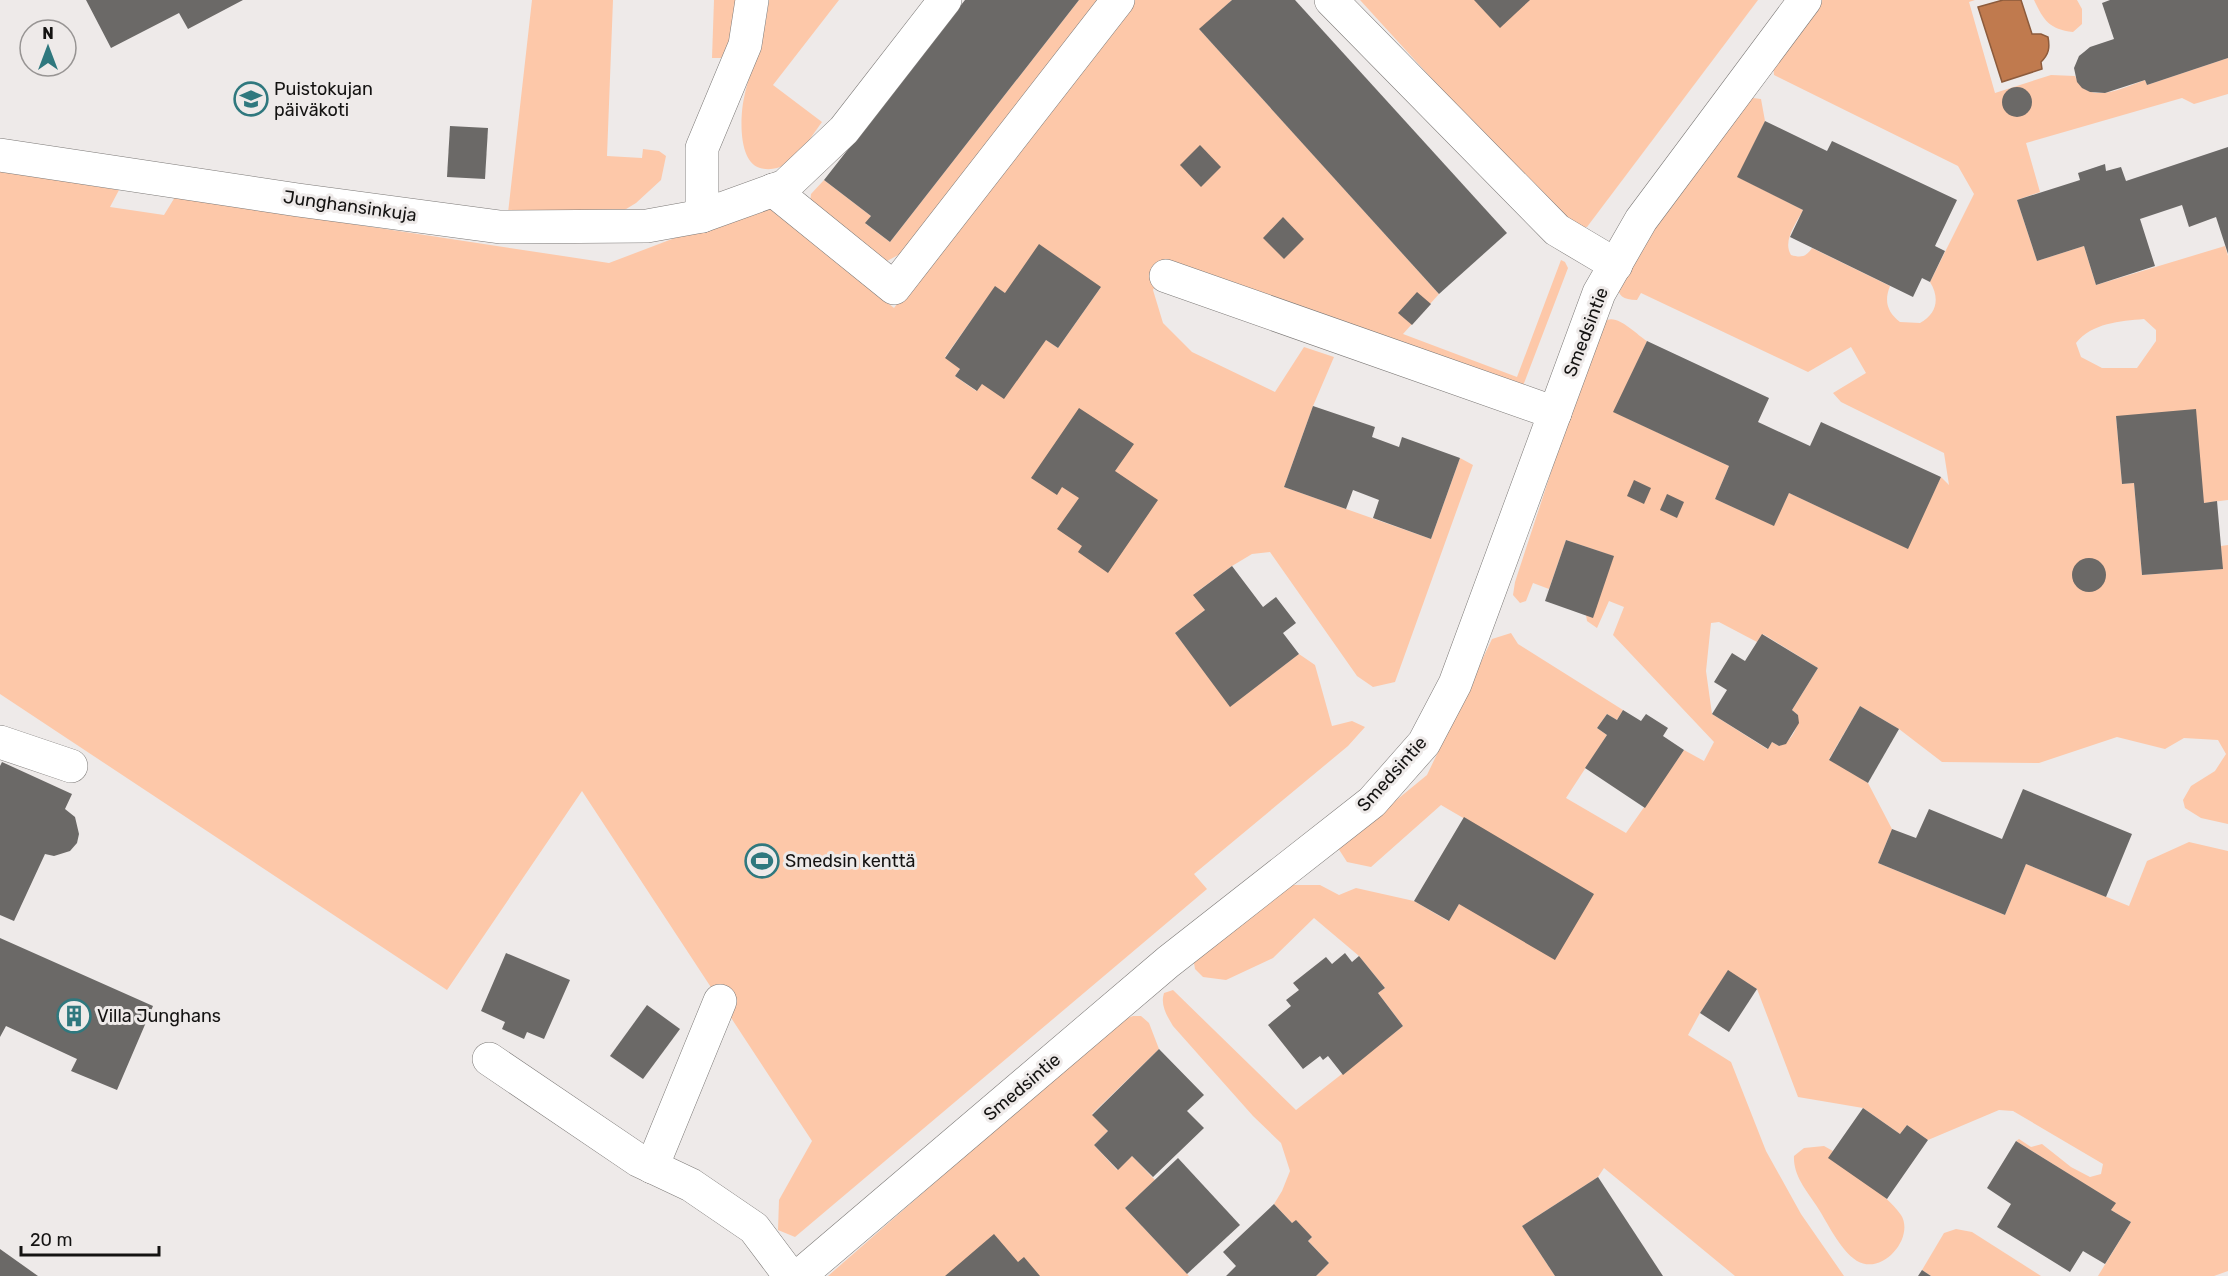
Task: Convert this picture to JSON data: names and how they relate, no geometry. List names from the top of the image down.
{
  "streets": {
    "street": ["Junghansinkuja", "Smedsintie"]
  },
  "places": {
    "school or university": ["Puistokujan päiväkoti"],
    "sports": ["Smedsin kenttä"],
    "building": ["Villa Junghans"]
  },
  "scale_bar": "20 m",
  "north": "top"
}
